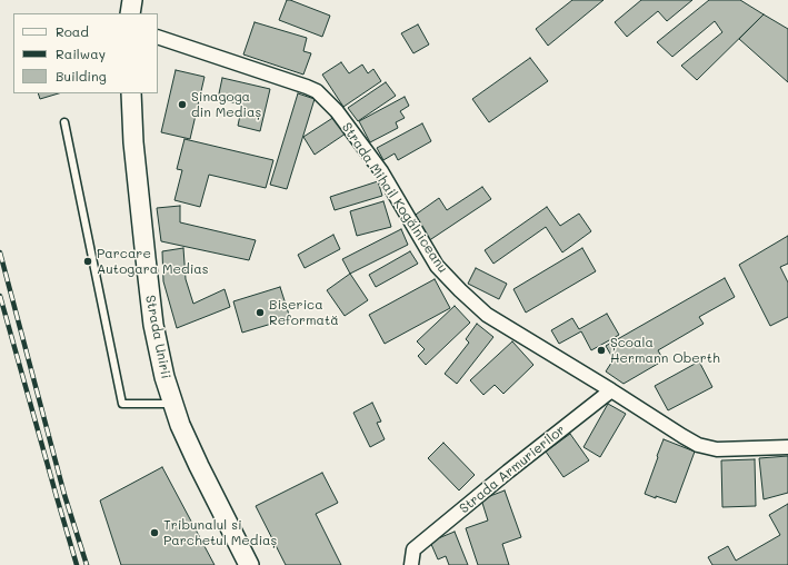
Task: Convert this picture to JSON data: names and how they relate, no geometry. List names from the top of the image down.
{
  "streets": {
    "main road": ["Strada Unirii"],
    "street": ["Strada Mihail Kogălniceanu", "Strada Armurierilor"]
  },
  "crossings": [
    ["Strada Mihail Kogălniceanu", "Strada Armurierilor"]
  ],
  "places": [
    "Sinagoga din Mediaș",
    "Parcare Autogara Medias",
    "Biserica Reformată",
    "Școala Hermann Oberth",
    "Tribunalul si Parchetul Mediaș"
  ],
  "legend": ["Road", "Railway", "Building"]
}
